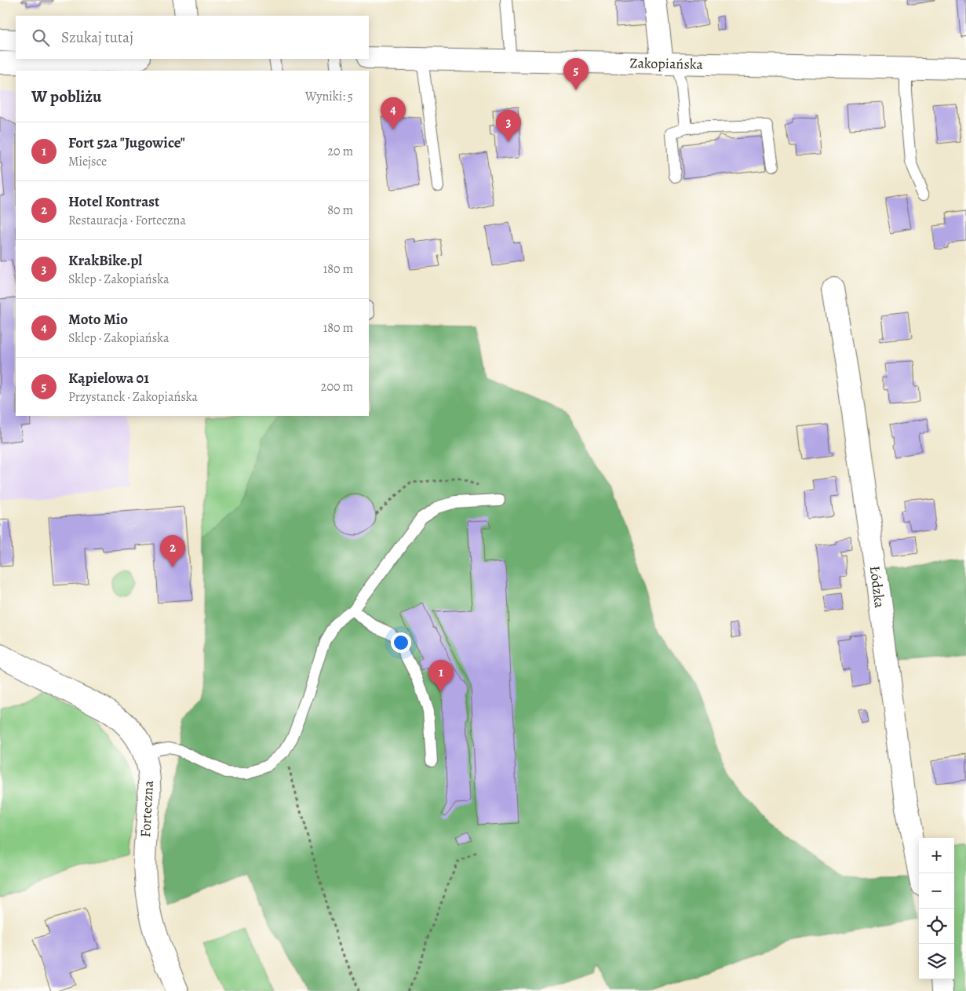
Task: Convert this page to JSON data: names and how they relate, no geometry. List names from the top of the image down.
{
  "streets": {
    "street": ["Zakopiańska", "Łódzka", "Forteczna"]
  },
  "page": {
    "search": "Szukaj tutaj",
    "pins": [
      "5",
      "4",
      "3",
      "2",
      "1"
    ],
    "heading": ["W pobliżu", "Wyniki: 5"],
    "list": [
      {
        "mark": "1",
        "name": "Fort 52a \"Jugowice\"",
        "note": "Miejsce",
        "value": "20 m"
      },
      {
        "mark": "2",
        "name": "Hotel Kontrast",
        "note": "Restauracja · Forteczna",
        "value": "80 m"
      },
      {
        "mark": "3",
        "name": "KrakBike.pl",
        "note": "Sklep · Zakopiańska",
        "value": "180 m"
      },
      {
        "mark": "4",
        "name": "Moto Mio",
        "note": "Sklep · Zakopiańska",
        "value": "180 m"
      },
      {
        "mark": "5",
        "name": "Kąpielowa 01",
        "note": "Przystanek · Zakopiańska",
        "value": "200 m"
      }
    ],
    "map_buttons": ["+", "−"]
  }
}
